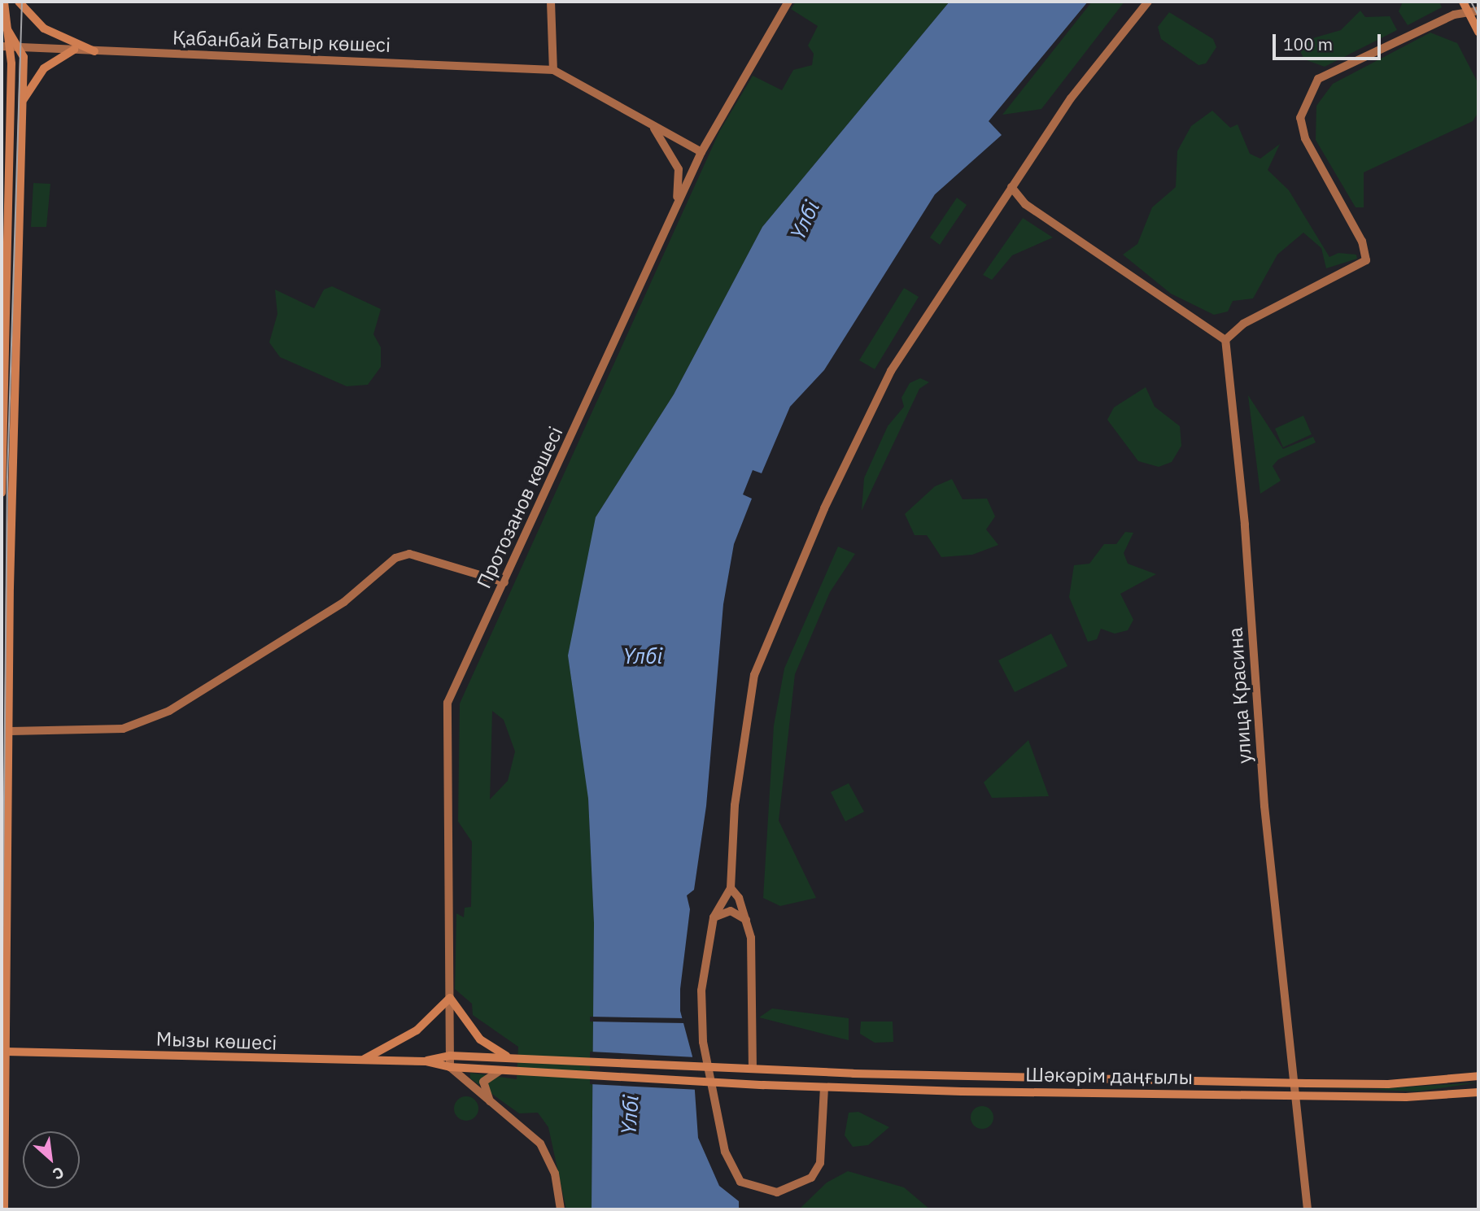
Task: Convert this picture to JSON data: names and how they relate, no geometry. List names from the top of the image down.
{
  "streets": {
    "main road": ["Мызы көшесі", "Шәкәрім даңғылы"],
    "street": ["Қабанбай Батыр көшесі", "Протозанов көшесі", "улица Красина"]
  },
  "crossings": [
    ["Протозанов көшесі", "Шәкәрім даңғылы"],
    ["улица Красина", "Шәкәрім даңғылы"],
    ["Мызы көшесі", "Шәкәрім даңғылы"]
  ],
  "water": ["Үлбі"],
  "scale_bar": "100 m",
  "north": "bottom right"
}
